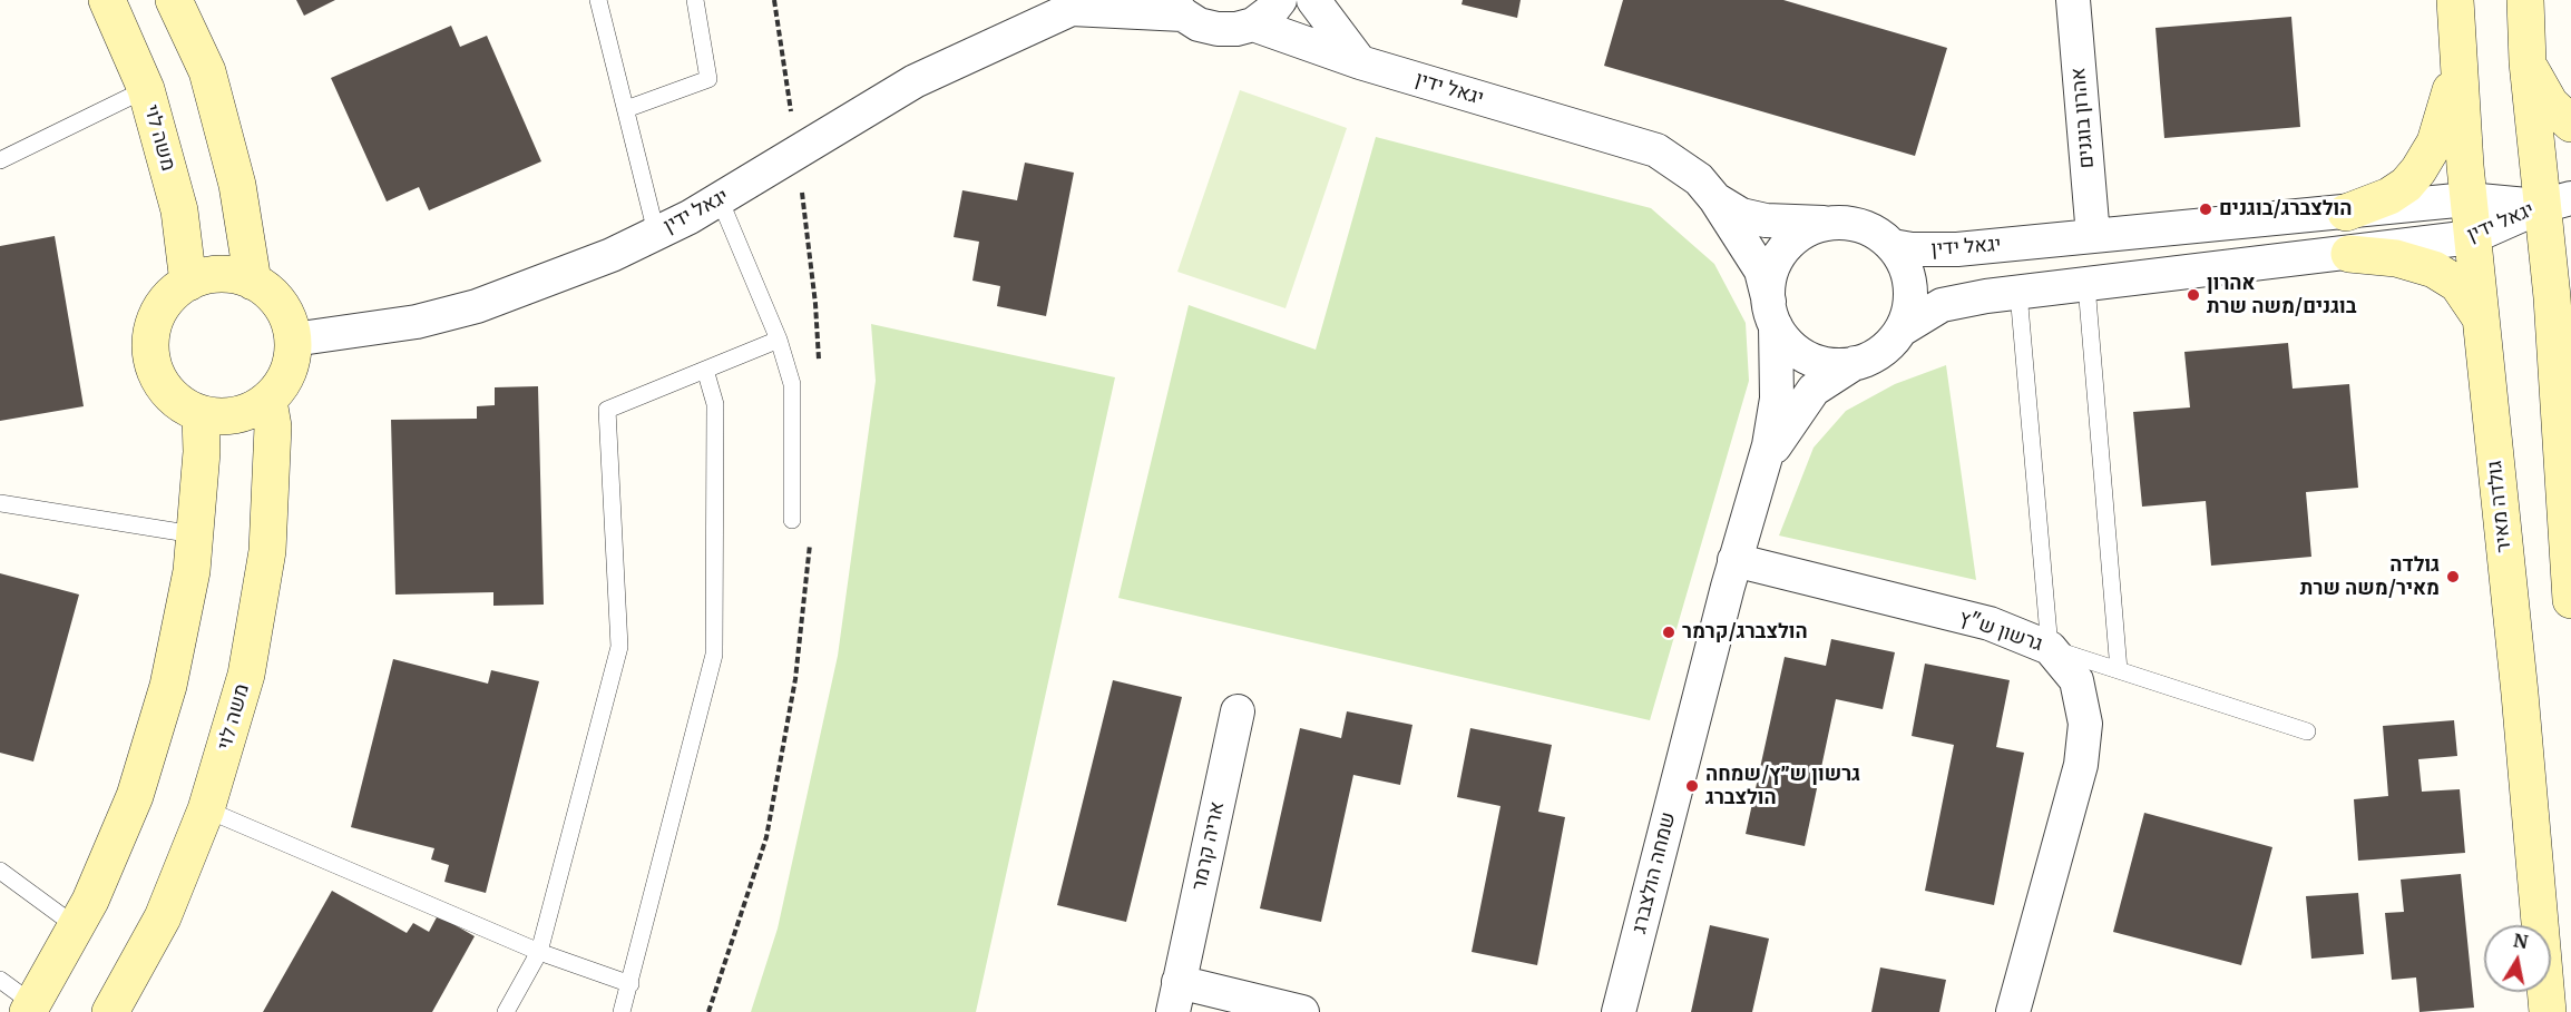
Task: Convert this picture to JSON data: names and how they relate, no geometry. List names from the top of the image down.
{
  "streets": {
    "street": [
      "יגאל ידין",
      "אהרון בוגנים",
      "משה לוי",
      "גולדה מאיר",
      "גרשון ש\"ץ",
      "אריה קרמר",
      "שמחה הולצברג"
    ]
  },
  "crossings": [
    ["יגאל ידין", "אהרון בוגנים"],
    ["יגאל ידין", "משה לוי"],
    ["יגאל ידין", "גולדה מאיר"],
    ["יגאל ידין", "שמחה הולצברג"],
    ["גרשון ש\"ץ", "שמחה הולצברג"]
  ],
  "places": [
    "הולצברג/בוגנים",
    "אהרון בוגנים/משה שרת",
    "גולדה מאיר/משה שרת",
    "הולצברג/קרמר",
    "גרשון ש״ץ/שמחה הולצברג"
  ],
  "north": "top"
}
